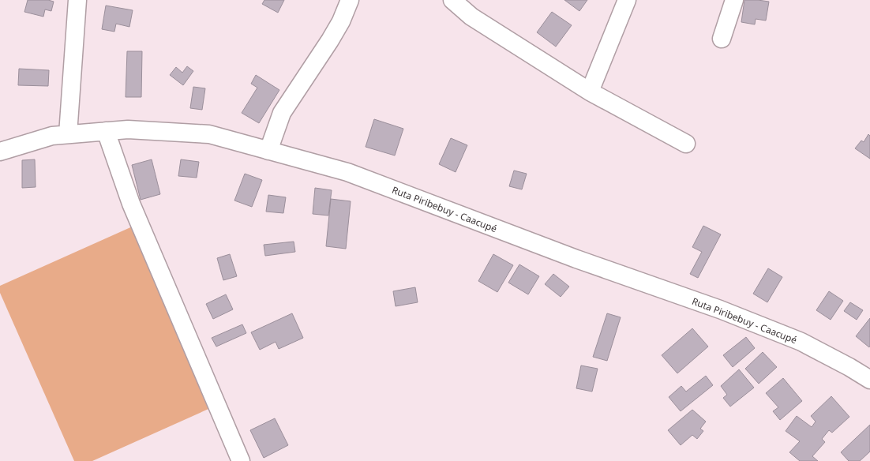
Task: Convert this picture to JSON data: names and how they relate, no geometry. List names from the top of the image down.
{
  "streets": {
    "street": ["Ruta Piribebuy - Caacupé"]
  }
}
